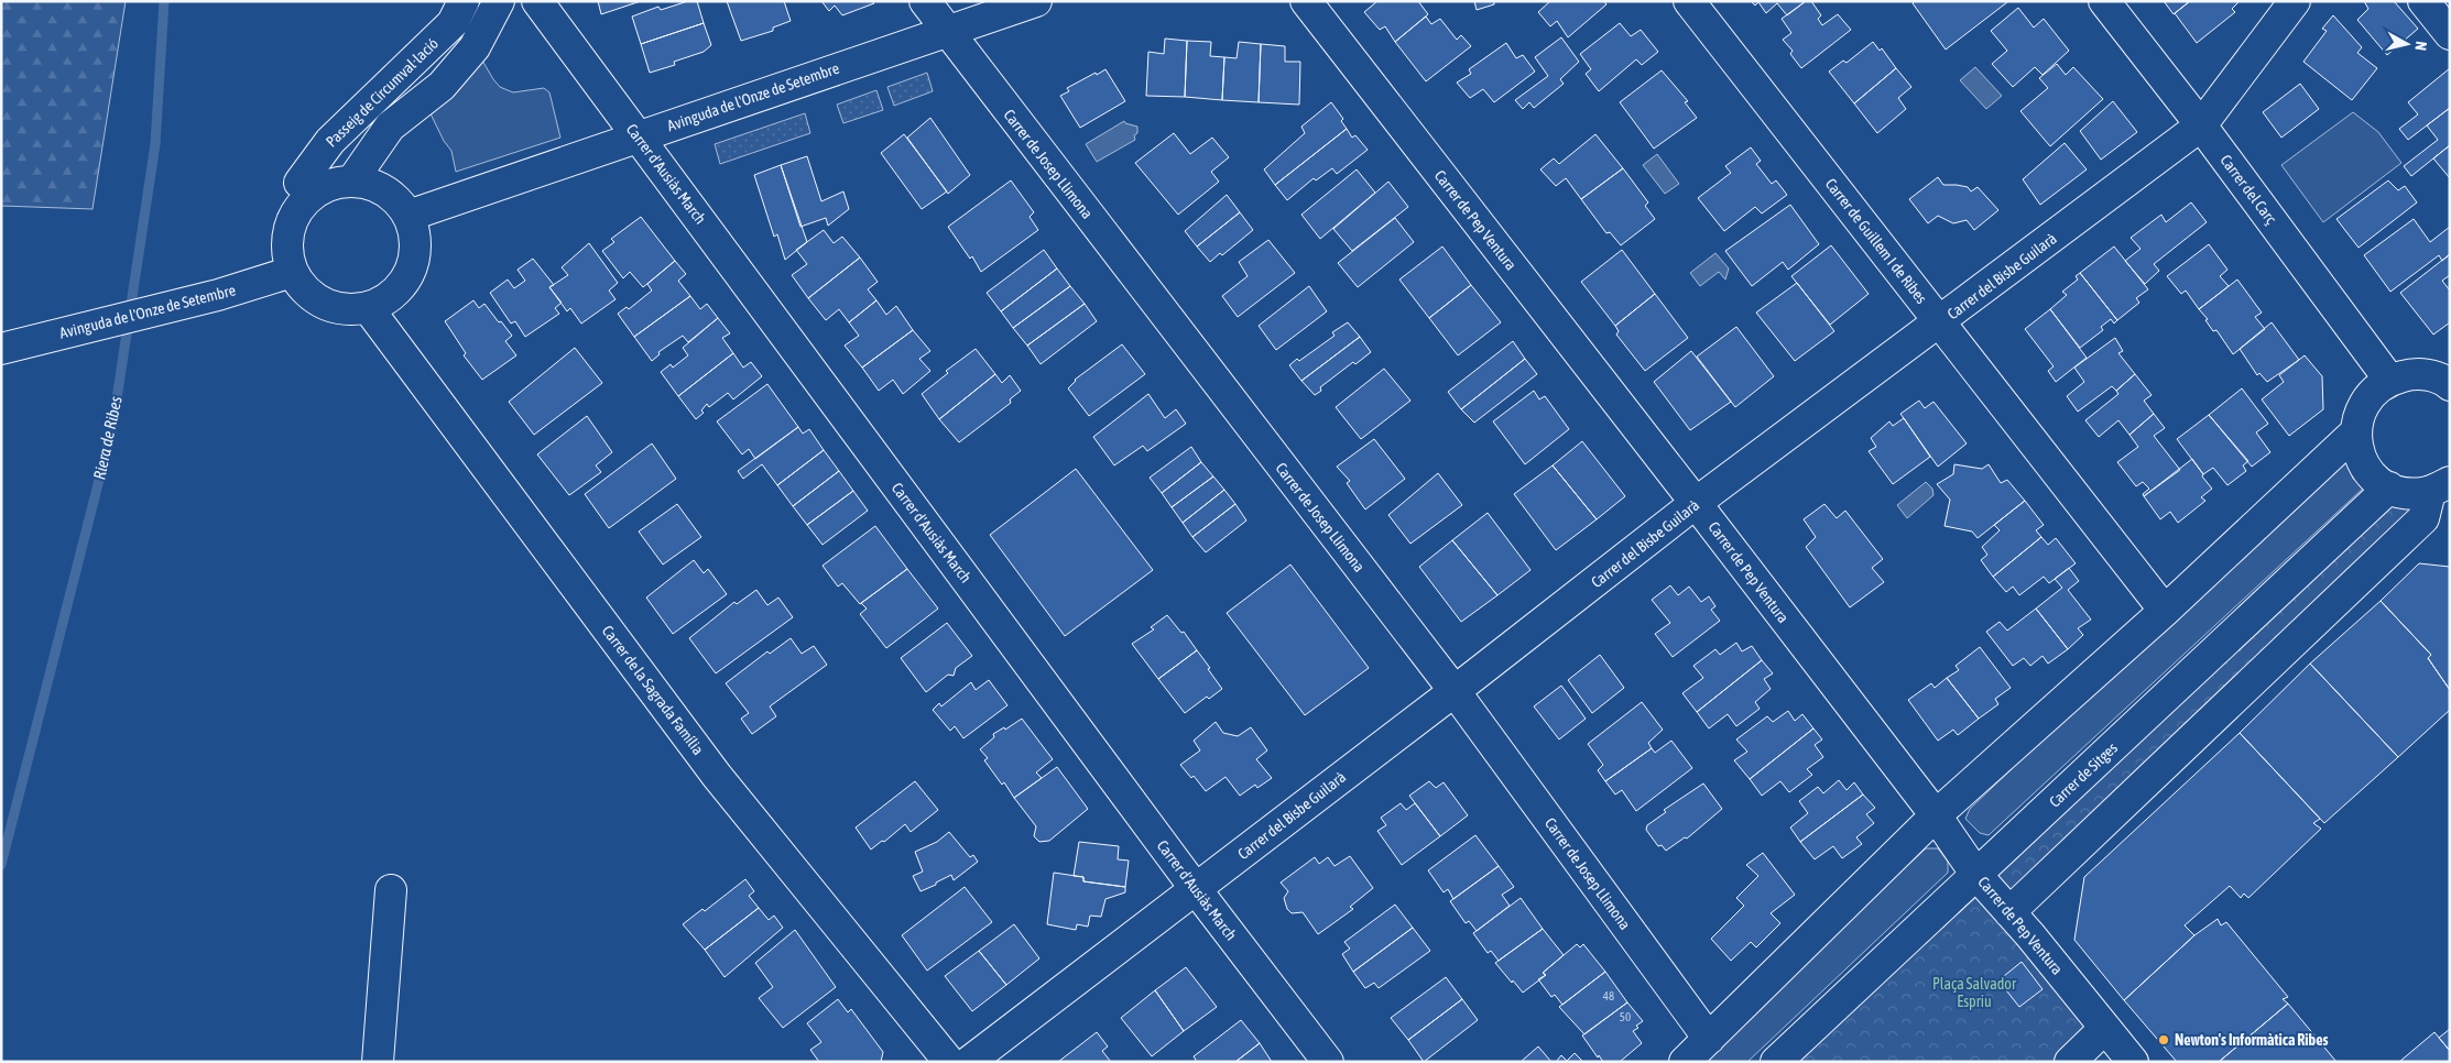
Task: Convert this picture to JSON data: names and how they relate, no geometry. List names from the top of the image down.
{
  "streets": {
    "street": [
      "Passeig de Circumval·lació",
      "Avinguda de l'Onze de Setembre",
      "Carrer de Josep Llimona",
      "Carrer d'Ausiàs March",
      "Carrer del Carç",
      "Carrer de Pep Ventura",
      "Carrer de Guillem I de Ribes",
      "Carrer del Bisbe Guilarà",
      "Carrer de la Sagrada Família",
      "Carrer de Sitges"
    ]
  },
  "crossings": [
    ["Passeig de Circumval·lació", "Avinguda de l'Onze de Setembre"],
    ["Passeig de Circumval·lació", "Carrer de la Sagrada Família"],
    ["Avinguda de l'Onze de Setembre", "Carrer de Josep Llimona"],
    ["Avinguda de l'Onze de Setembre", "Carrer d'Ausiàs March"],
    ["Avinguda de l'Onze de Setembre", "Carrer de la Sagrada Família"],
    ["Carrer de Josep Llimona", "Carrer del Bisbe Guilarà"],
    ["Carrer d'Ausiàs March", "Carrer del Bisbe Guilarà"],
    ["Carrer del Carç", "Carrer del Bisbe Guilarà"],
    ["Carrer de Pep Ventura", "Carrer del Bisbe Guilarà"],
    ["Carrer de Pep Ventura", "Carrer de Sitges"],
    ["Carrer de Guillem I de Ribes", "Carrer del Bisbe Guilarà"]
  ],
  "water": ["Riera de Ribes"],
  "parks": ["Plaça Salvador Espriu"],
  "places": ["Newton's Informàtica Ribes"],
  "house_numbers": ["48", "50"],
  "north": "right"
}
